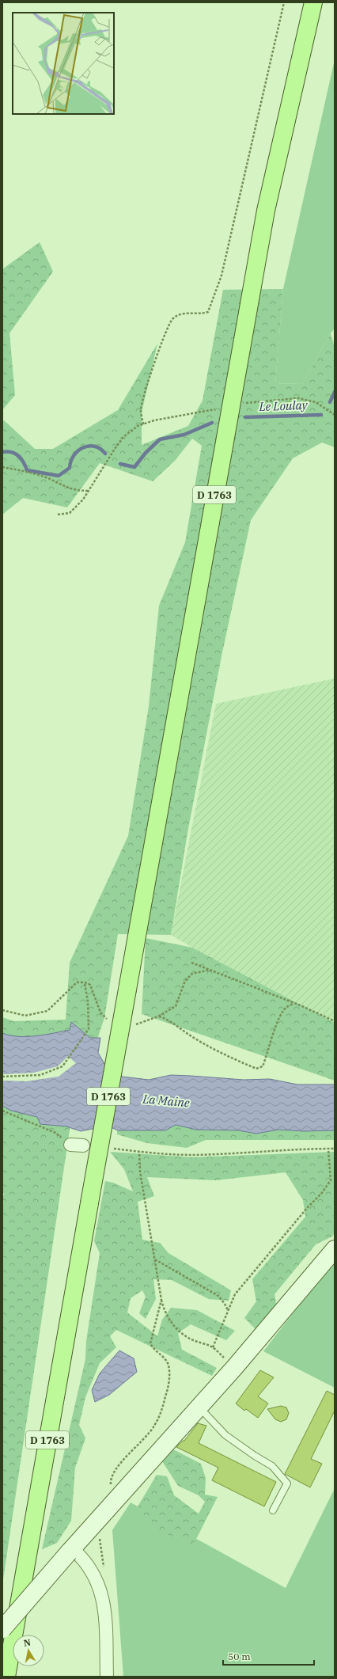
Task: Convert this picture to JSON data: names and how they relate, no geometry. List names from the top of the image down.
{
  "streets": {
    "main road": ["D 1763"]
  },
  "water": ["Le Loulay", "La Maine"],
  "scale_bar": "50 m",
  "north": "top"
}
